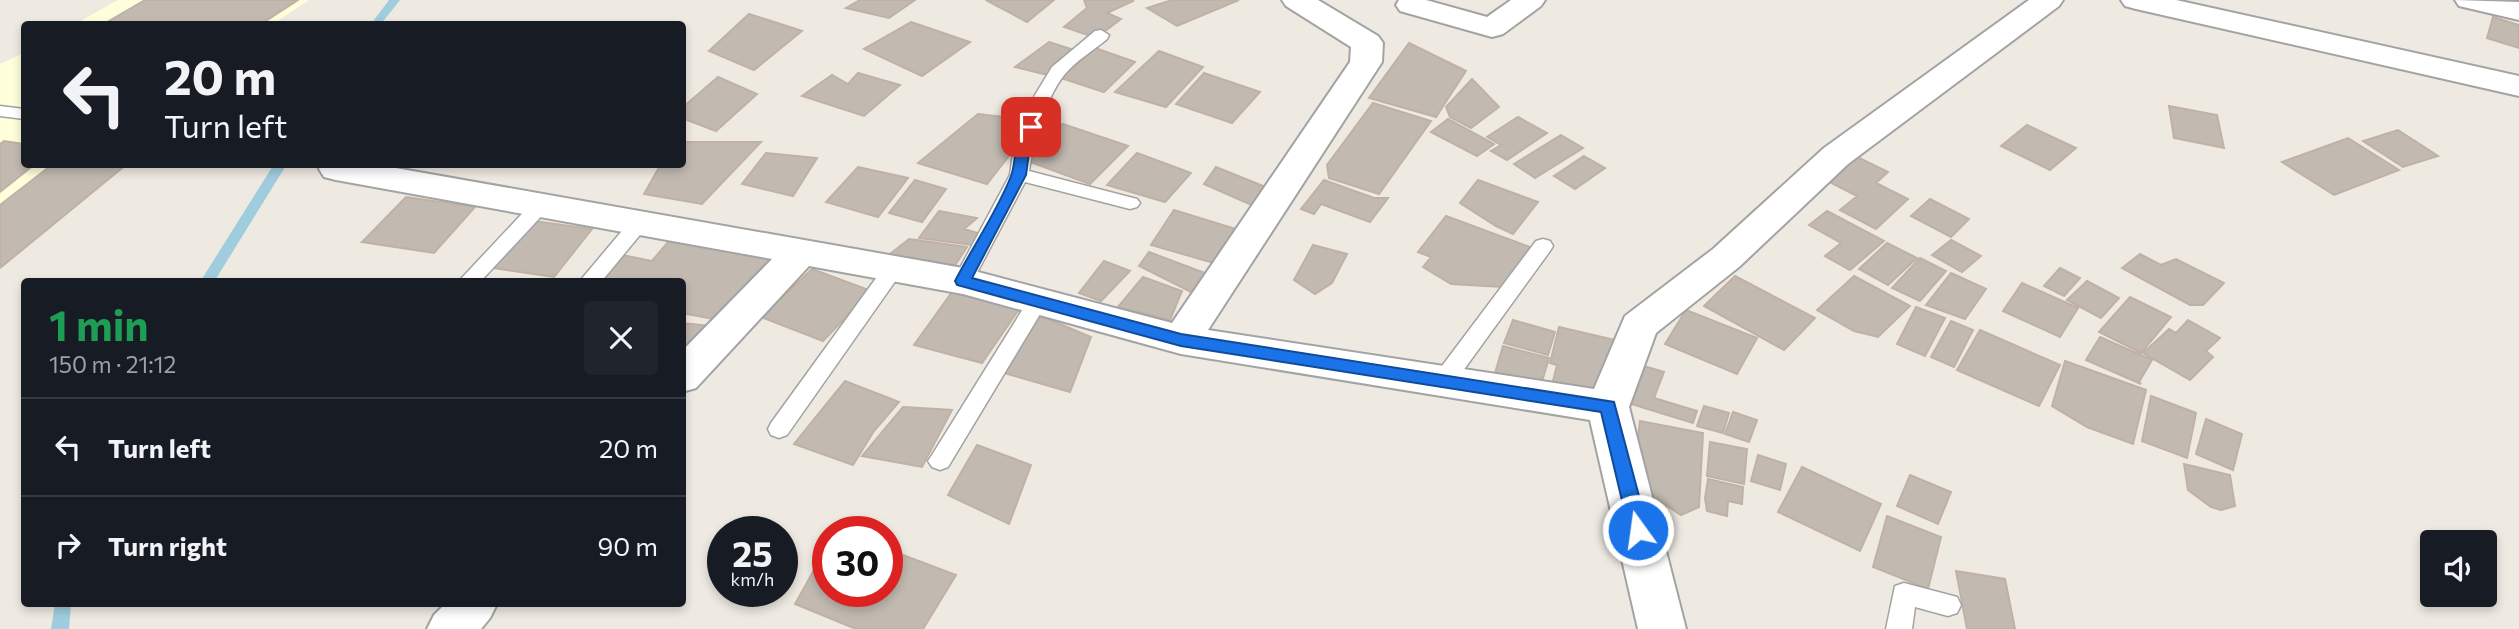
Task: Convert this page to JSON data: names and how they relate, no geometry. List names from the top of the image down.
{
  "page": {
    "turn": ["20 m", "Turn left"],
    "heading": ["1 min", "150 m · 21:12"],
    "list": [
      {
        "name": "Turn left",
        "value": "20 m"
      },
      {
        "name": "Turn right",
        "value": "90 m"
      }
    ],
    "speed": "25 km/h",
    "limit": "30"
  }
}
